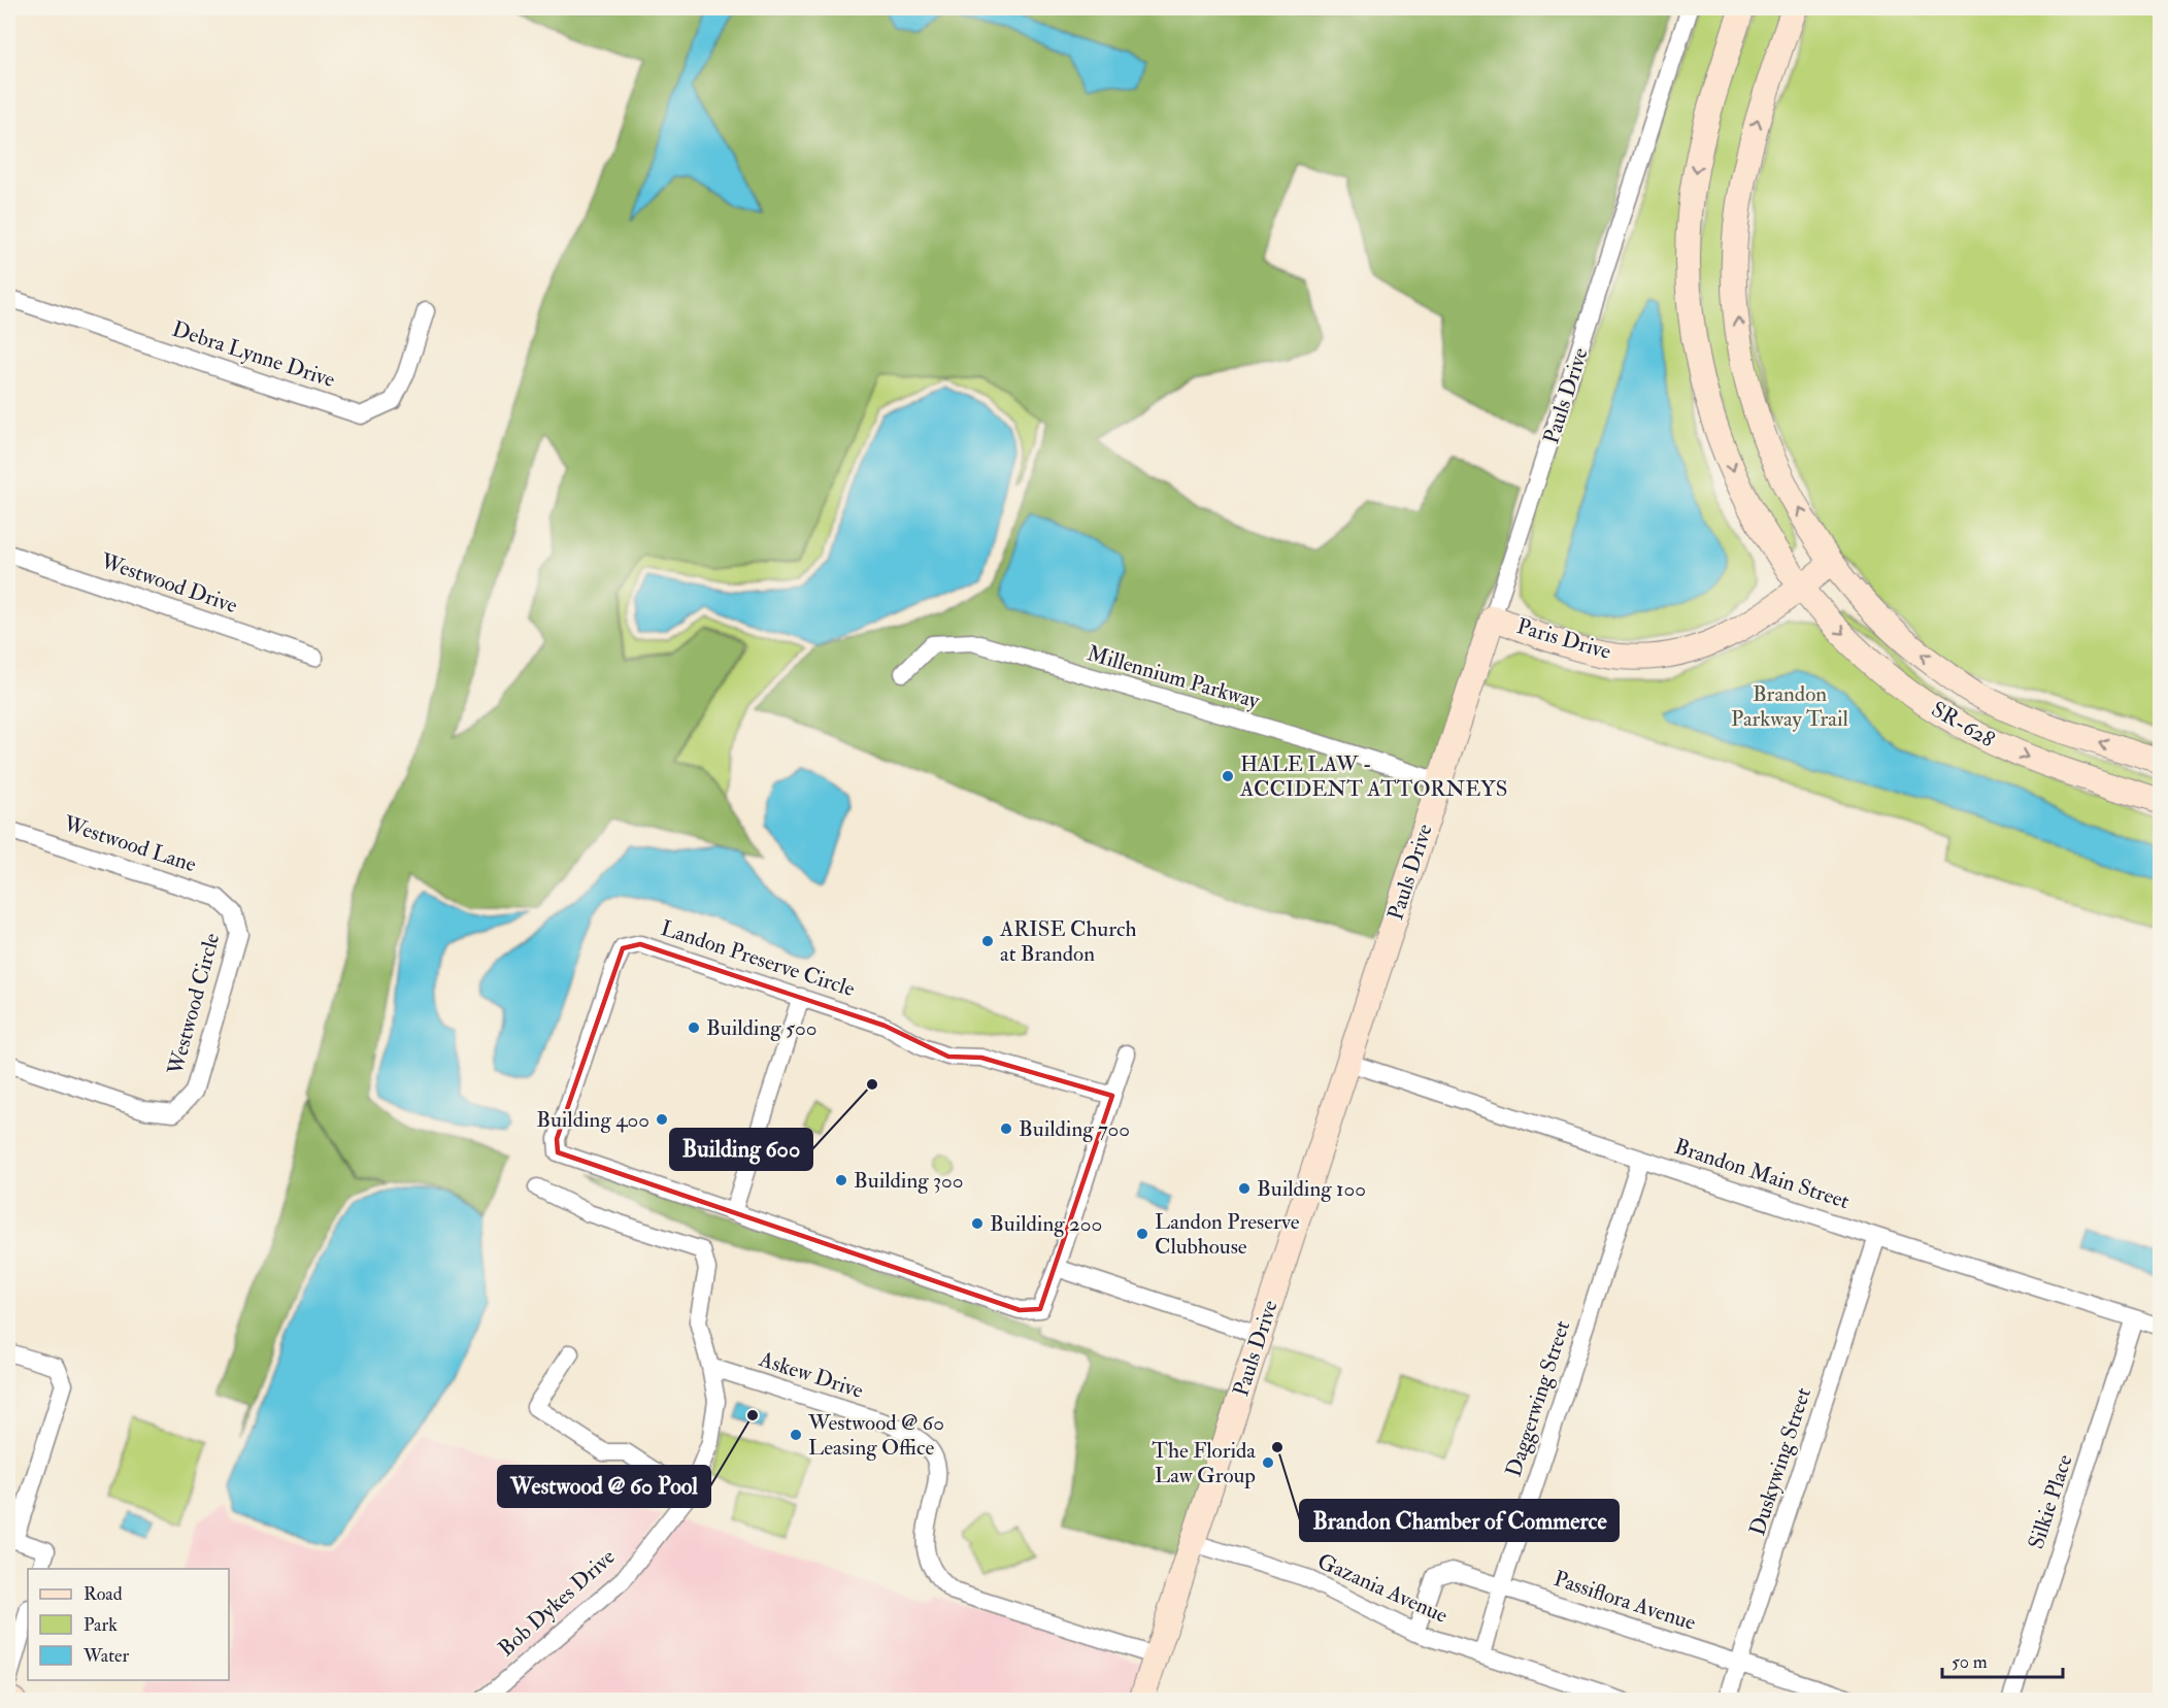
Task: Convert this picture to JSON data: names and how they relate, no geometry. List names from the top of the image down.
{
  "streets": {
    "main road": ["Pauls Drive", "Paris Drive", "SR-628"],
    "street": [
      "Debra Lynne Drive",
      "Westwood Drive",
      "Millennium Parkway",
      "Westwood Lane",
      "Landon Preserve Circle",
      "Westwood Circle",
      "Brandon Main Street",
      "Askew Drive",
      "Daggerwing Street",
      "Duskywing Street",
      "Silkie Place",
      "Gazania Avenue",
      "Passiflora Avenue",
      "Bob Dykes Drive"
    ]
  },
  "crossings": [
    ["Pauls Drive", "Paris Drive"],
    ["Pauls Drive", "Millennium Parkway"],
    ["Pauls Drive", "Brandon Main Street"],
    ["Pauls Drive", "Askew Drive"],
    ["Pauls Drive", "Gazania Avenue"],
    ["Paris Drive", "SR-628"],
    ["Westwood Lane", "Westwood Circle"],
    ["Brandon Main Street", "Daggerwing Street"],
    ["Brandon Main Street", "Duskywing Street"],
    ["Brandon Main Street", "Silkie Place"],
    ["Askew Drive", "Bob Dykes Drive"],
    ["Daggerwing Street", "Gazania Avenue"],
    ["Daggerwing Street", "Passiflora Avenue"],
    ["Duskywing Street", "Passiflora Avenue"],
    ["Gazania Avenue", "Passiflora Avenue"]
  ],
  "one_way": ["SR-628"],
  "parks": ["Brandon Parkway Trail"],
  "places": [
    "HALE LAW - ACCIDENT ATTORNEYS",
    "ARISE Church at Brandon",
    "Building 500",
    "Building 600",
    "Building 400",
    "Building 700",
    "Building 300",
    "Building 100",
    "Building 200",
    "Landon Preserve Clubhouse",
    "Westwood @ 60 Pool",
    "Westwood @ 60 Leasing Office",
    "Brandon Chamber of Commerce",
    "The Florida Law Group"
  ],
  "legend": ["Road", "Park", "Water"],
  "scale_bar": "50 m"
}
